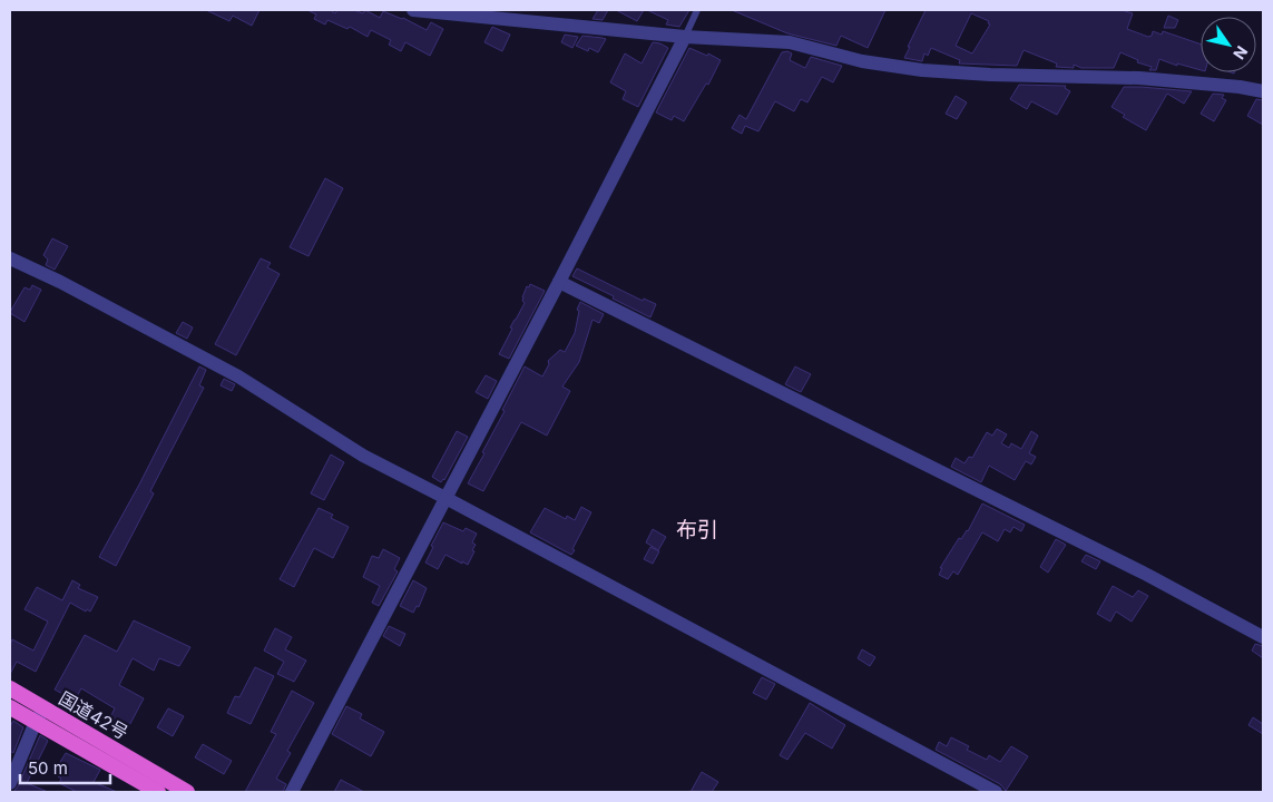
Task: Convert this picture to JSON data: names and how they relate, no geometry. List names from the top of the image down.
{
  "streets": {
    "highway": ["国道42号"]
  },
  "districts": ["布引"],
  "scale_bar": "50 m",
  "north": "bottom right"
}
